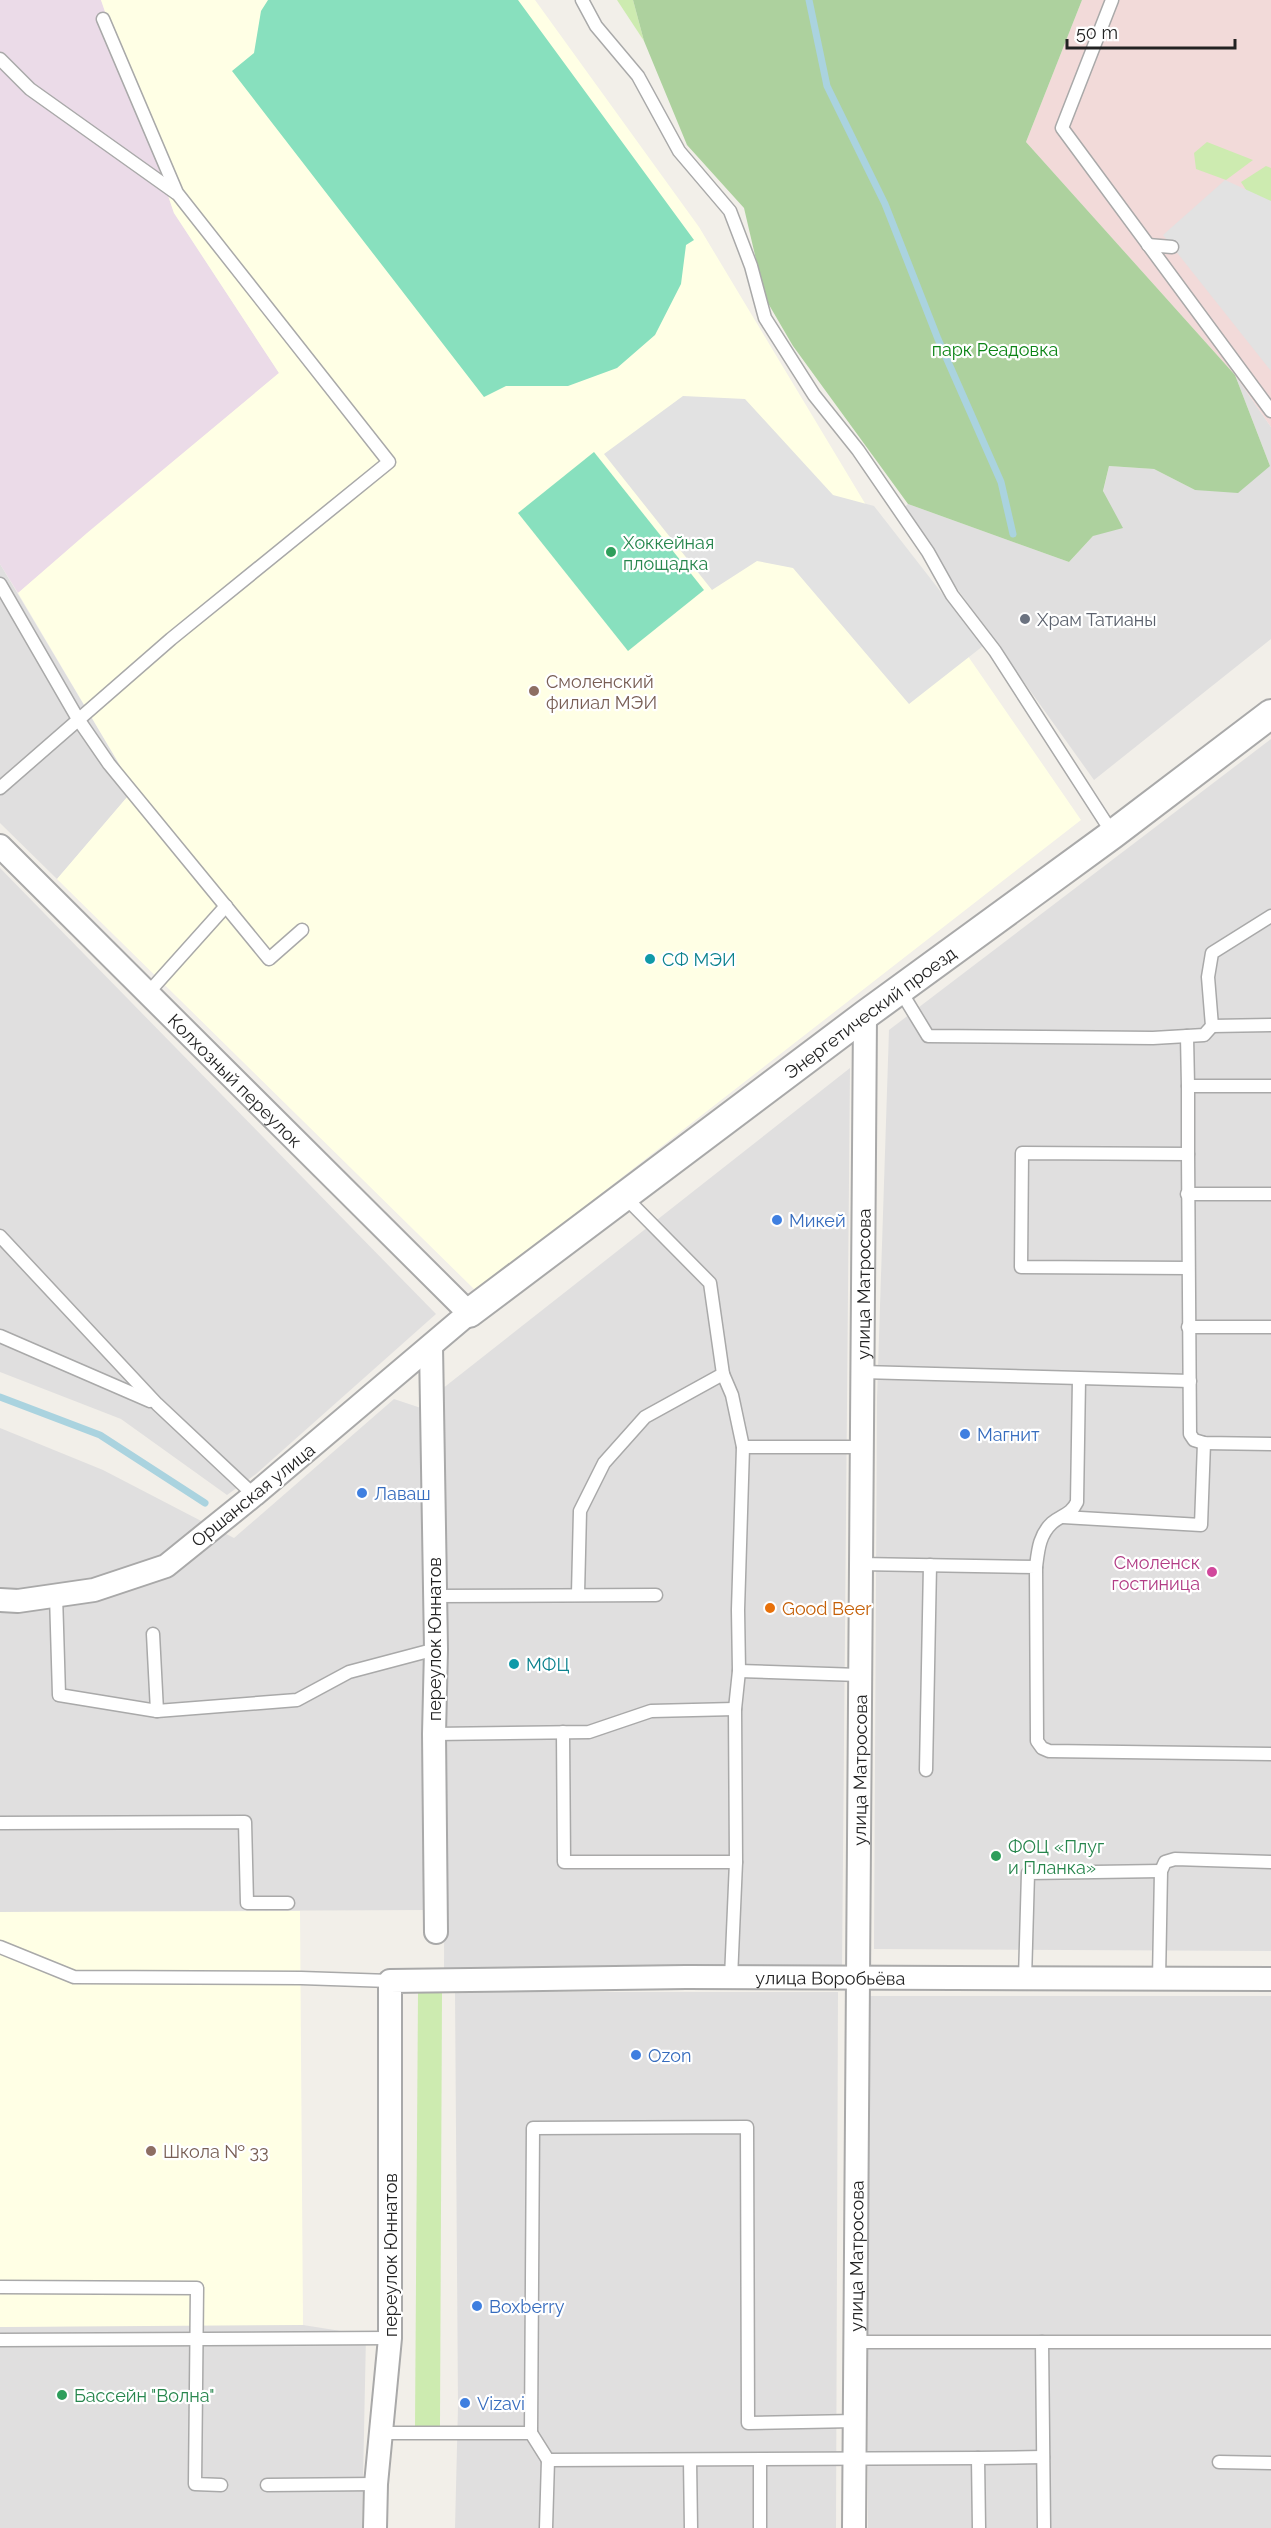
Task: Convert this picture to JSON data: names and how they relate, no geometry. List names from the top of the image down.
{
  "streets": {
    "street": [
      "Энергетический проезд",
      "Колхозный переулок",
      "улица Матросова",
      "Оршанская улица",
      "переулок Юннатов",
      "улица Воробьёва"
    ]
  },
  "crossings": [
    ["Энергетический проезд", "Колхозный переулок"],
    ["Энергетический проезд", "улица Матросова"],
    ["Энергетический проезд", "Оршанская улица"],
    ["Колхозный переулок", "Оршанская улица"],
    ["улица Матросова", "улица Воробьёва"],
    ["Оршанская улица", "переулок Юннатов"],
    ["переулок Юннатов", "улица Воробьёва"]
  ],
  "parks": ["парк Реадовка"],
  "places": [
    "Хоккейная площадка",
    "Храм Татианы",
    "Смоленский филиал МЭИ",
    "СФ МЭИ",
    "Микей",
    "Магнит",
    "Лаваш",
    "Смоленск гостиница",
    "Good Beer",
    "МФЦ",
    "ФОЦ «Плуг и Планка»",
    "Ozon",
    "Школа № 33",
    "Boxberry",
    "Бассейн \"Волна\"",
    "Vizavi"
  ],
  "scale_bar": "50 m"
}
